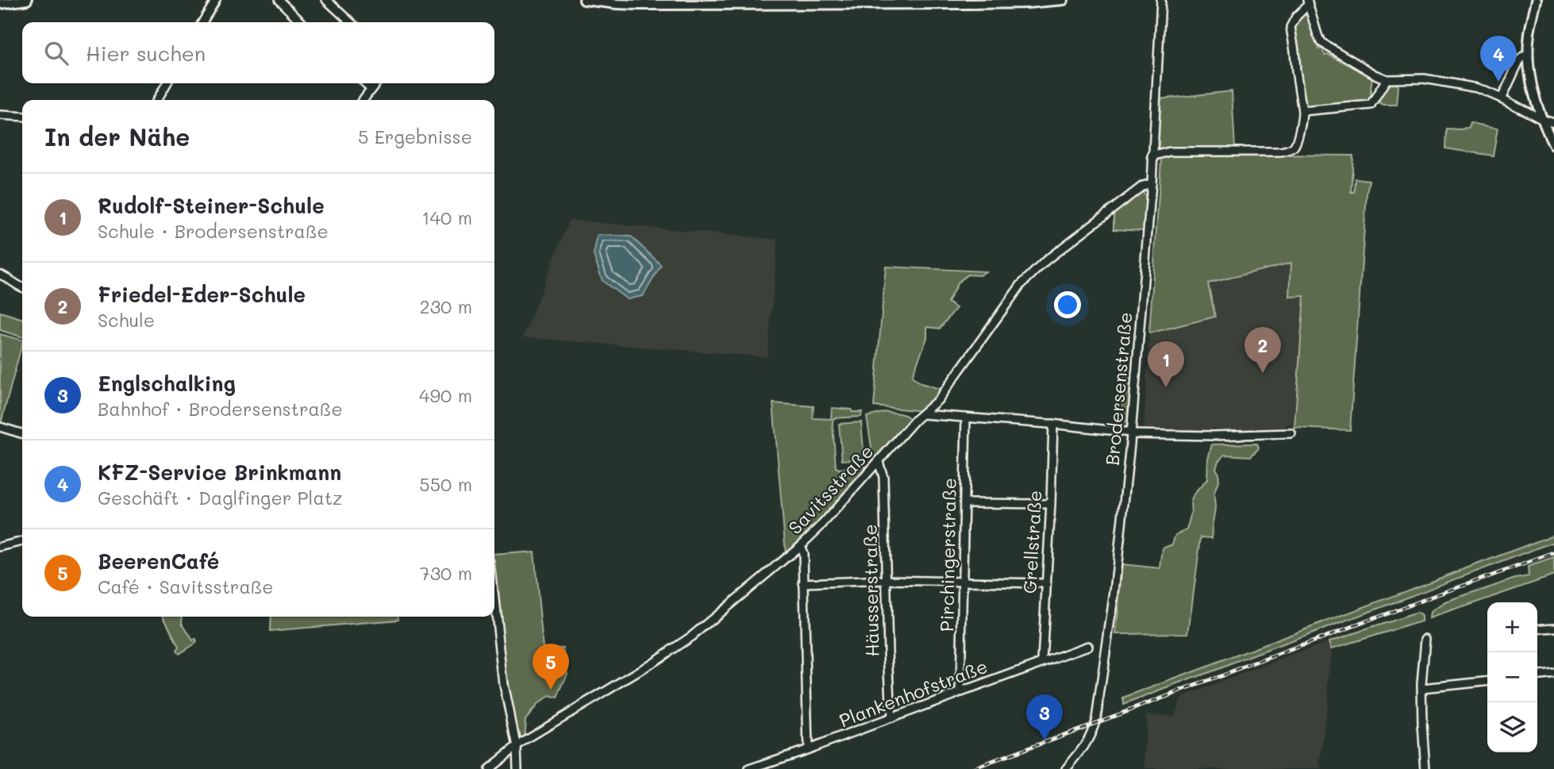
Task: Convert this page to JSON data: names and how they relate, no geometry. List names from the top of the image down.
{
  "streets": {
    "street": [
      "Brodersenstraße",
      "Savitsstraße",
      "Grellstraße",
      "Pirchingerstraße",
      "Häusserstraße",
      "Plankenhofstraße"
    ]
  },
  "crossings": [
    ["Brodersenstraße", "Savitsstraße"],
    ["Savitsstraße", "Häusserstraße"],
    ["Grellstraße", "Plankenhofstraße"],
    ["Pirchingerstraße", "Plankenhofstraße"],
    ["Häusserstraße", "Plankenhofstraße"]
  ],
  "page": {
    "search": "Hier suchen",
    "pins": [
      "4",
      "2",
      "1",
      "5",
      "3"
    ],
    "heading": ["In der Nähe", "5 Ergebnisse"],
    "list": [
      {
        "mark": "1",
        "name": "Rudolf-Steiner-Schule",
        "note": "Schule · Brodersenstraße",
        "value": "140 m"
      },
      {
        "mark": "2",
        "name": "Friedel-Eder-Schule",
        "note": "Schule",
        "value": "230 m"
      },
      {
        "mark": "3",
        "name": "Englschalking",
        "note": "Bahnhof · Brodersenstraße",
        "value": "490 m"
      },
      {
        "mark": "4",
        "name": "KFZ-Service Brinkmann",
        "note": "Geschäft · Daglfinger Platz",
        "value": "550 m"
      },
      {
        "mark": "5",
        "name": "BeerenCafé",
        "note": "Café · Savitsstraße",
        "value": "730 m"
      }
    ],
    "map_buttons": ["+", "−"]
  }
}
